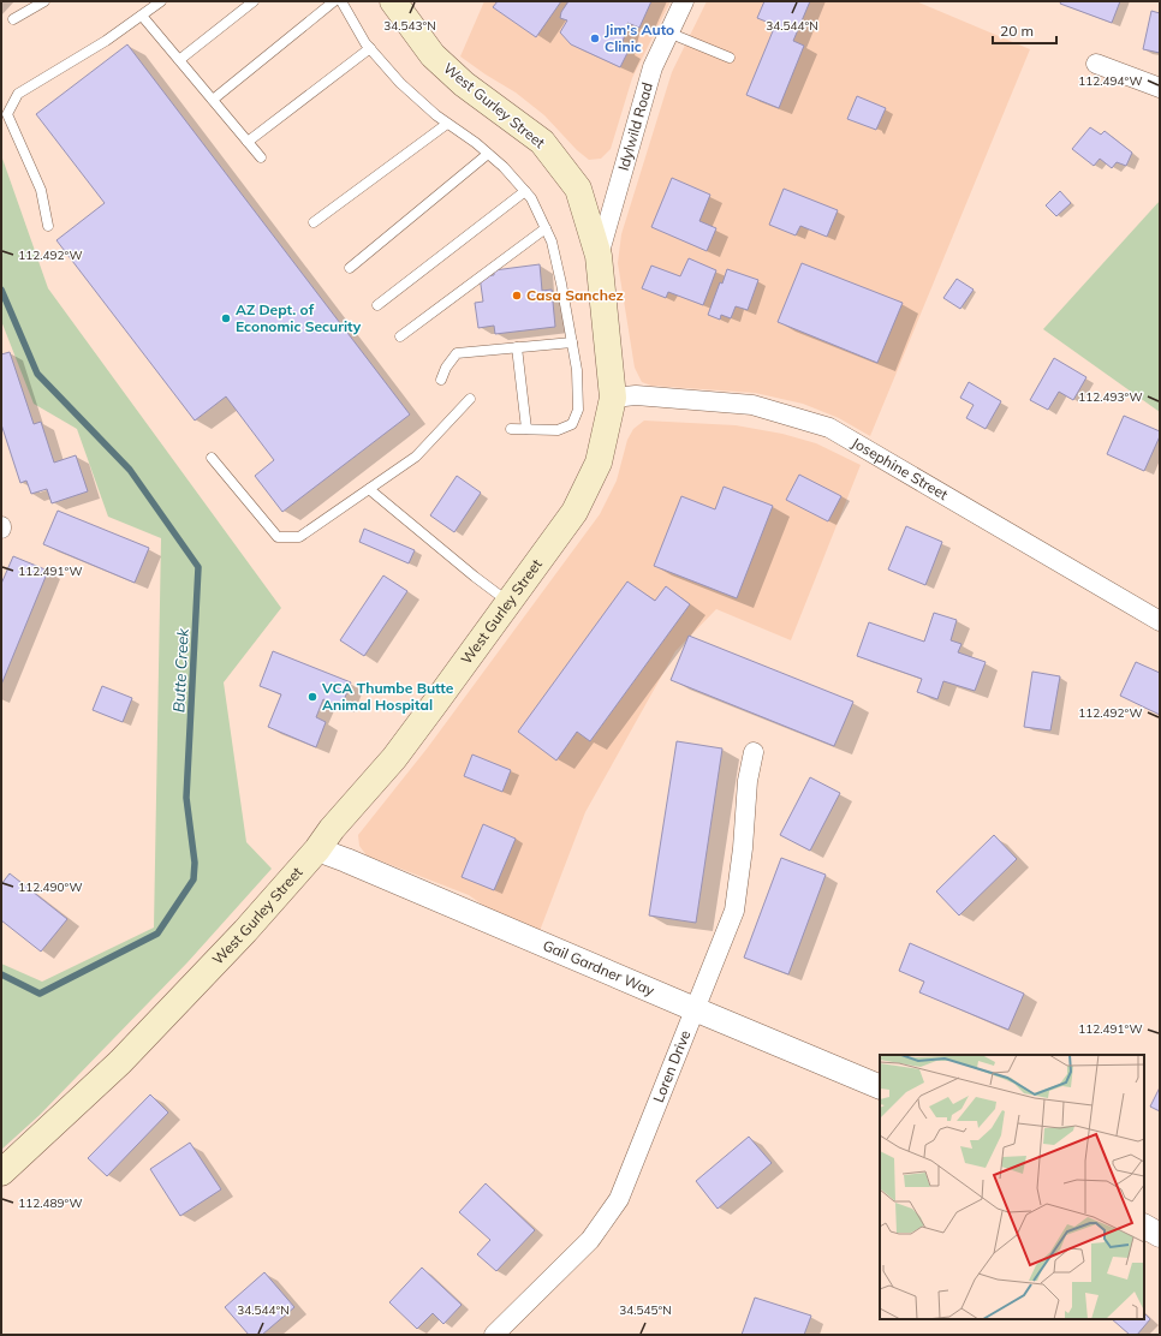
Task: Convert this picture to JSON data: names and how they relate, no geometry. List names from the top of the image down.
{
  "streets": {
    "main road": ["West Gurley Street"],
    "street": [
      "Idylwild Road",
      "Josephine Street",
      "Gail Gardner Way",
      "Loren Drive"
    ]
  },
  "crossings": [
    ["West Gurley Street", "Idylwild Road"],
    ["West Gurley Street", "Josephine Street"],
    ["West Gurley Street", "Gail Gardner Way"],
    ["Gail Gardner Way", "Loren Drive"]
  ],
  "water": ["Butte Creek"],
  "places": [
    "Jim's Auto Clinic",
    "Casa Sanchez",
    "AZ Dept. of Economic Security",
    "VCA Thumbe Butte Animal Hospital"
  ],
  "scale_bar": "20 m",
  "coordinates": [
    "34.543°N",
    "34.544°N",
    "112.494°W",
    "112.492°W",
    "112.493°W",
    "112.491°W",
    "112.490°W",
    "112.489°W",
    "34.545°N"
  ]
}
